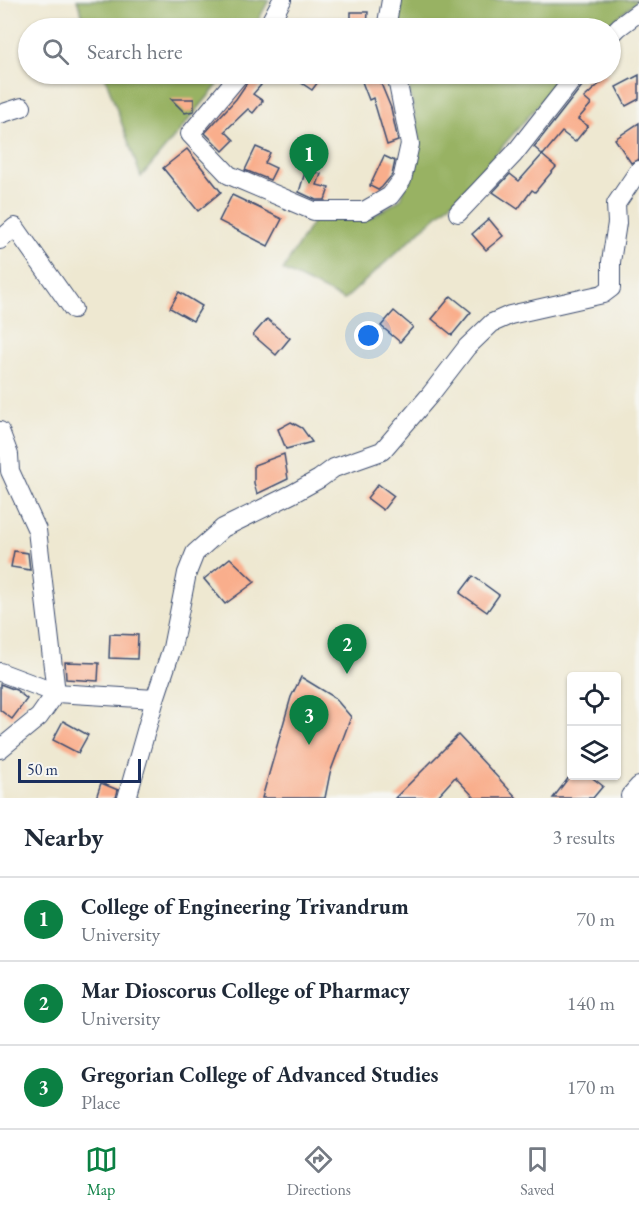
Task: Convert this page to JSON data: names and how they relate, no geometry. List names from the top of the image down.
{
  "scale_bar": "50 m",
  "page": {
    "search": "Search here",
    "pins": ["1", "2", "3"],
    "scale": "50 m",
    "heading": ["Nearby", "3 results"],
    "list": [
      {
        "mark": "1",
        "name": "College of Engineering Trivandrum",
        "note": "University",
        "value": "70 m"
      },
      {
        "mark": "2",
        "name": "Mar Dioscorus College of Pharmacy",
        "note": "University",
        "value": "140 m"
      },
      {
        "mark": "3",
        "name": "Gregorian College of Advanced Studies",
        "note": "Place",
        "value": "170 m"
      }
    ],
    "nav": ["Map", "Directions", "Saved"]
  }
}
